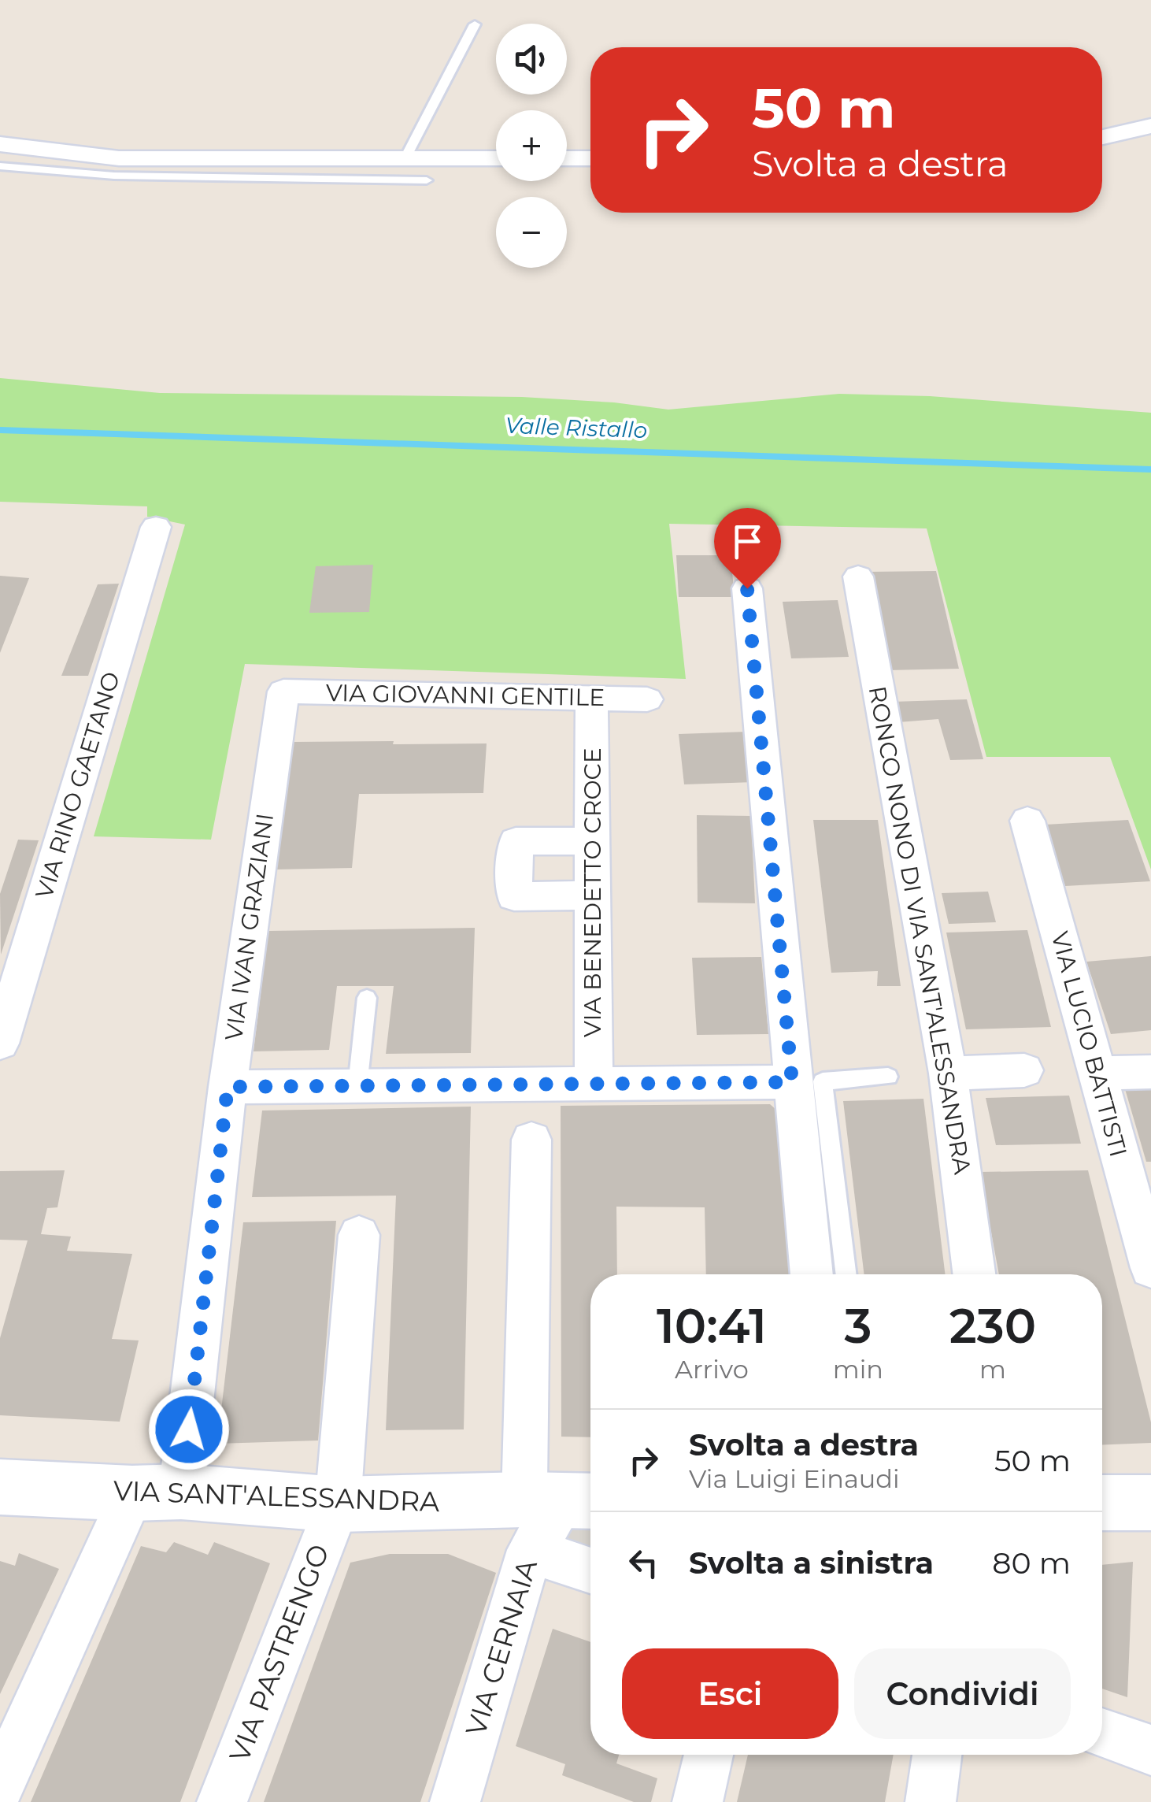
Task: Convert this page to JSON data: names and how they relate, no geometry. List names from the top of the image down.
{
  "streets": {
    "street": [
      "VIA GIOVANNI GENTILE",
      "VIA RINO GAETANO",
      "VIA BENEDETTO CROCE",
      "VIA IVAN GRAZIANI",
      "RONCO NONO DI VIA SANT'ALESSANDRA",
      "VIA LUCIO BATTISTI",
      "VIA SANT'ALESSANDRA",
      "VIA CERNAIA",
      "VIA PASTRENGO"
    ]
  },
  "crossings": [
    ["VIA GIOVANNI GENTILE", "VIA BENEDETTO CROCE"],
    ["VIA GIOVANNI GENTILE", "VIA IVAN GRAZIANI"],
    ["VIA IVAN GRAZIANI", "VIA SANT'ALESSANDRA"],
    ["VIA SANT'ALESSANDRA", "VIA CERNAIA"],
    ["VIA SANT'ALESSANDRA", "VIA PASTRENGO"]
  ],
  "water": ["Valle Ristallo"],
  "page": {
    "map_buttons": ["+", "−"],
    "turn": ["50 m", "Svolta a destra"],
    "eta": [
      "10:41",
      "Arrivo",
      "3",
      "min",
      "230",
      "m"
    ],
    "list": [
      {
        "name": "Svolta a destra",
        "note": "Via Luigi Einaudi",
        "value": "50 m"
      },
      {
        "name": "Svolta a sinistra",
        "value": "80 m"
      }
    ],
    "buttons": ["Esci", "Condividi"]
  }
}
